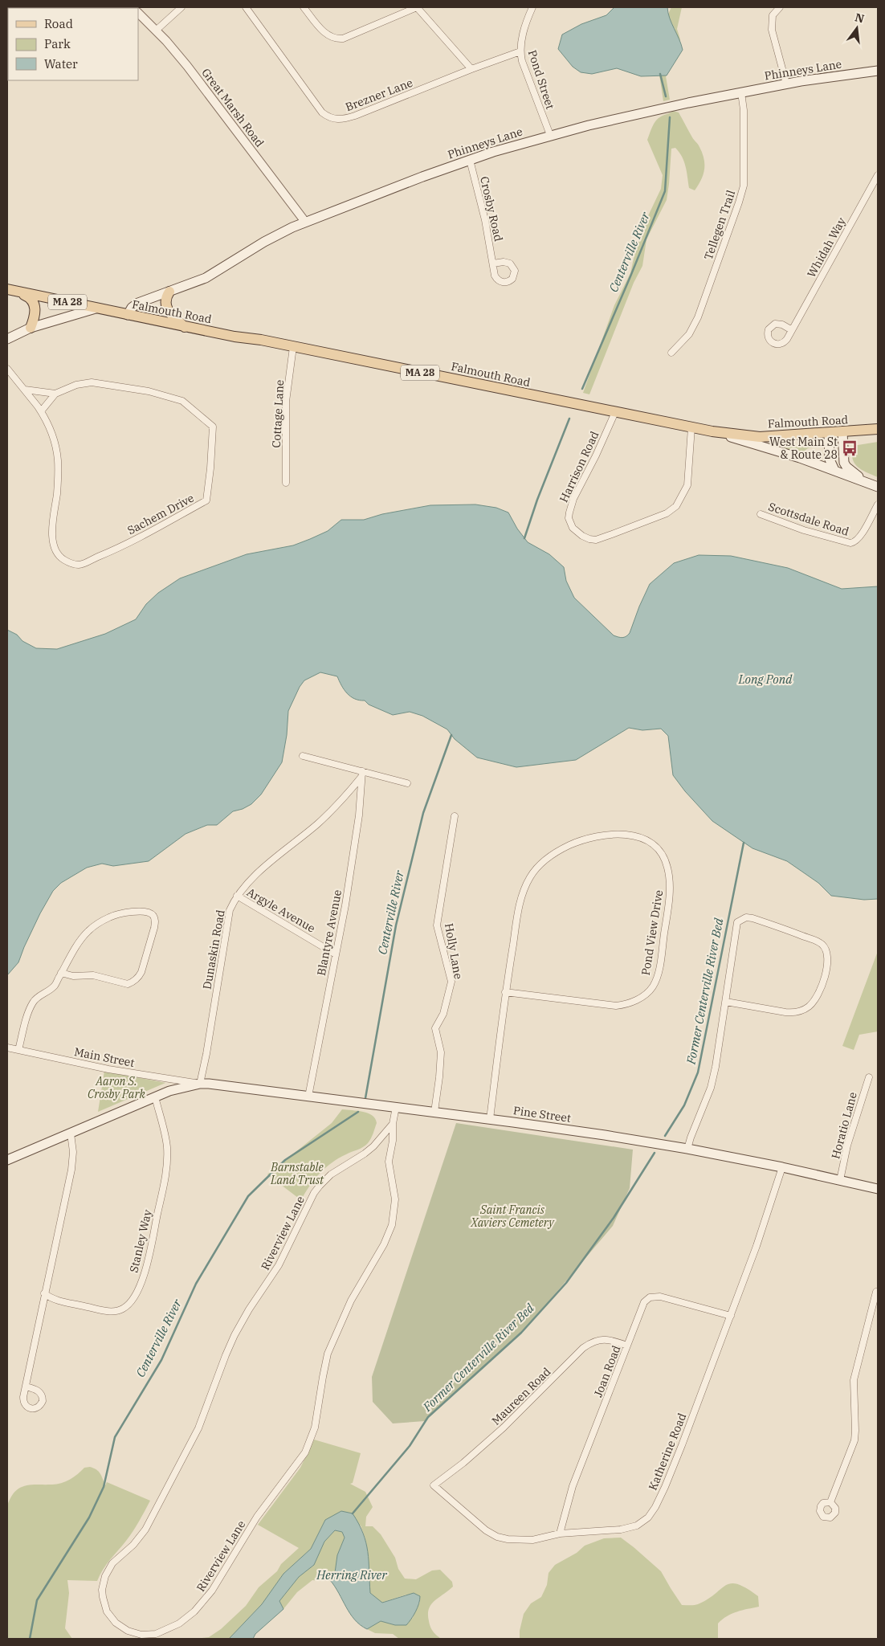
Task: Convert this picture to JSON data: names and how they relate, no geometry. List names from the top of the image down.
{
  "streets": {
    "main road": [
      "Phinneys Lane",
      "MA 28",
      "Falmouth Road",
      "Pine Street"
    ],
    "street": [
      "Pond Street",
      "Brezner Lane",
      "Great Marsh Road",
      "Crosby Road",
      "Tellegen Trail",
      "Whidah Way",
      "Cottage Lane",
      "Harrison Road",
      "Sachem Drive",
      "Scottsdale Road",
      "Argyle Avenue",
      "Blantyre Avenue",
      "Pond View Drive",
      "Dunaskin Road",
      "Holly Lane",
      "Main Street",
      "Horatio Lane",
      "Riverview Lane",
      "Stanley Way",
      "Joan Road",
      "Maureen Road",
      "Katherine Road"
    ]
  },
  "crossings": [
    ["Phinneys Lane", "Pond Street"],
    ["Phinneys Lane", "Great Marsh Road"],
    ["Phinneys Lane", "Crosby Road"],
    ["Phinneys Lane", "Tellegen Trail"],
    ["Phinneys Lane", "Falmouth Road"],
    ["Pond Street", "Brezner Lane"],
    ["Falmouth Road", "Cottage Lane"],
    ["Falmouth Road", "Harrison Road"],
    ["Argyle Avenue", "Blantyre Avenue"],
    ["Argyle Avenue", "Dunaskin Road"],
    ["Blantyre Avenue", "Dunaskin Road"],
    ["Blantyre Avenue", "Pine Street"],
    ["Pond View Drive", "Pine Street"],
    ["Dunaskin Road", "Main Street"],
    ["Dunaskin Road", "Pine Street"],
    ["Holly Lane", "Pine Street"],
    ["Main Street", "Pine Street"],
    ["Pine Street", "Horatio Lane"],
    ["Pine Street", "Riverview Lane"],
    ["Pine Street", "Stanley Way"],
    ["Pine Street", "Katherine Road"],
    ["Joan Road", "Maureen Road"],
    ["Joan Road", "Katherine Road"],
    ["Maureen Road", "Katherine Road"]
  ],
  "water": [
    "Centerville River",
    "Long Pond",
    "Former Centerville River Bed",
    "Herring River"
  ],
  "parks": ["Aaron S. Crosby Park", "Barnstable Land Trust", "Saint Francis Xaviers Cemetery"],
  "places": {
    "bus stop": ["West Main St & Route 28"]
  },
  "legend": ["Road", "Park", "Water"],
  "north": "top"
}
